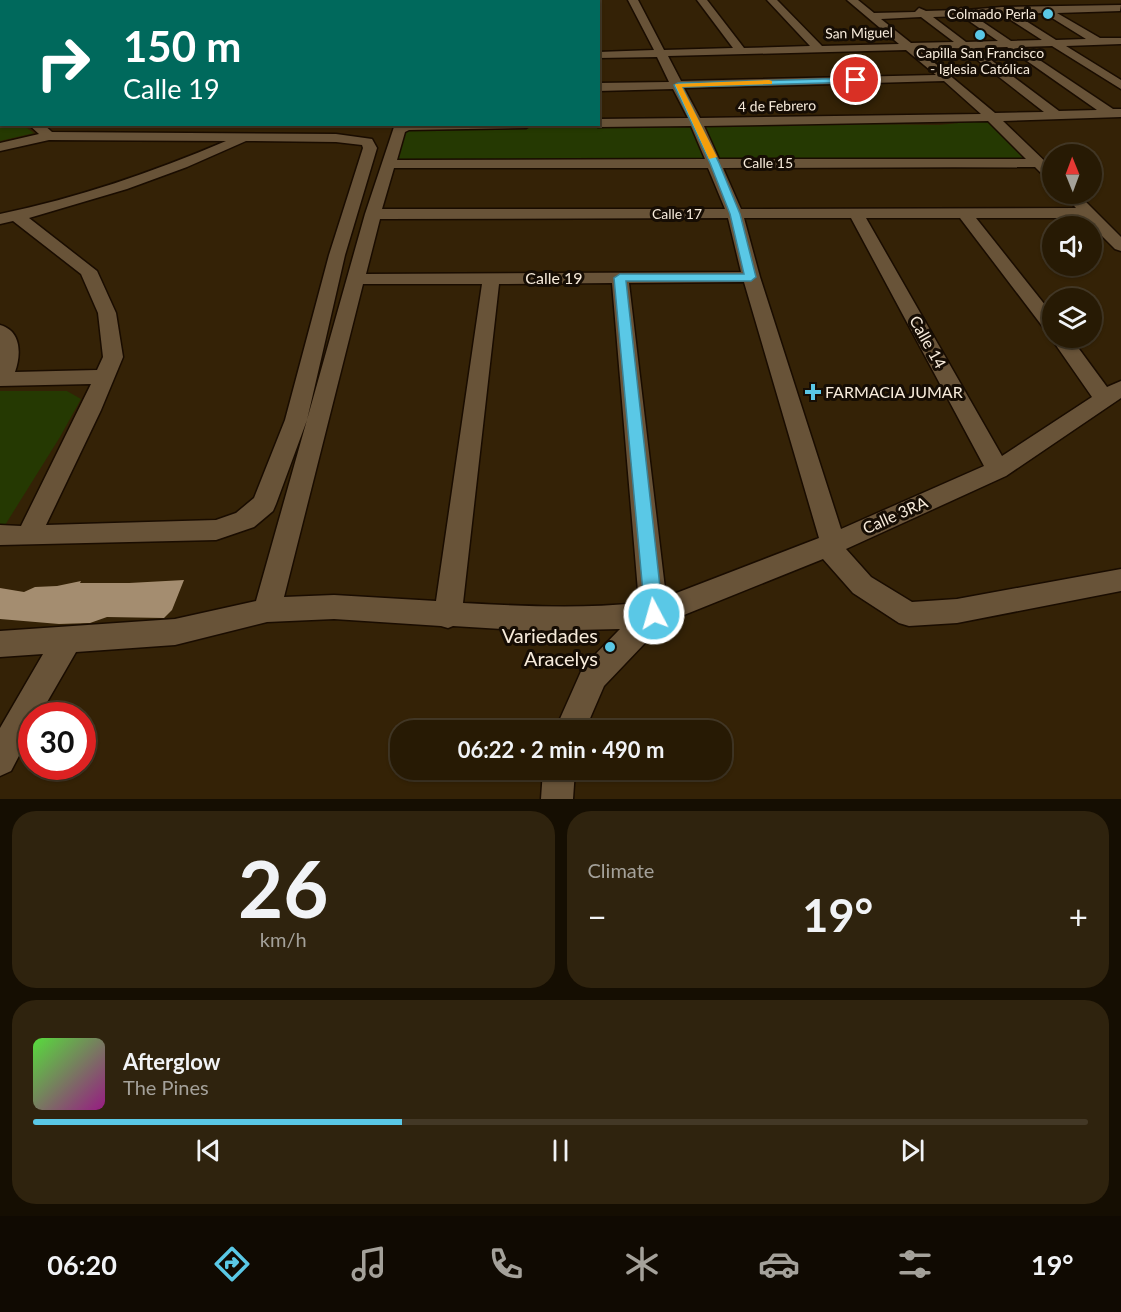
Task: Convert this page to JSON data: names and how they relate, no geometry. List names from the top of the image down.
{
  "streets": {
    "street": [
      "San Miguel",
      "4 de Febrero",
      "Calle 15",
      "Calle 17",
      "Calle 19",
      "Calle 14",
      "Calle 3RA"
    ]
  },
  "crossings": [
    ["Calle 17", "Calle 14"],
    ["Calle 14", "Calle 3RA"]
  ],
  "places": {
    "other": ["Colmado Perla", "Capilla San Francisco - Iglesia Católica", "Variedades Aracelys"],
    "health": ["FARMACIA JUMAR"]
  },
  "north": "top",
  "page": {
    "turn": ["150 m", "Calle 19"],
    "limit": "30",
    "trip": "06:22 · 2 min · 490 m",
    "tile": [
      ["26", "km/h"],
      "Climate"
    ],
    "heat": ["−", "19°", "+"],
    "song": ["Afterglow", "The Pines"],
    "tabs": ["06:20", "19°"]
  }
}
